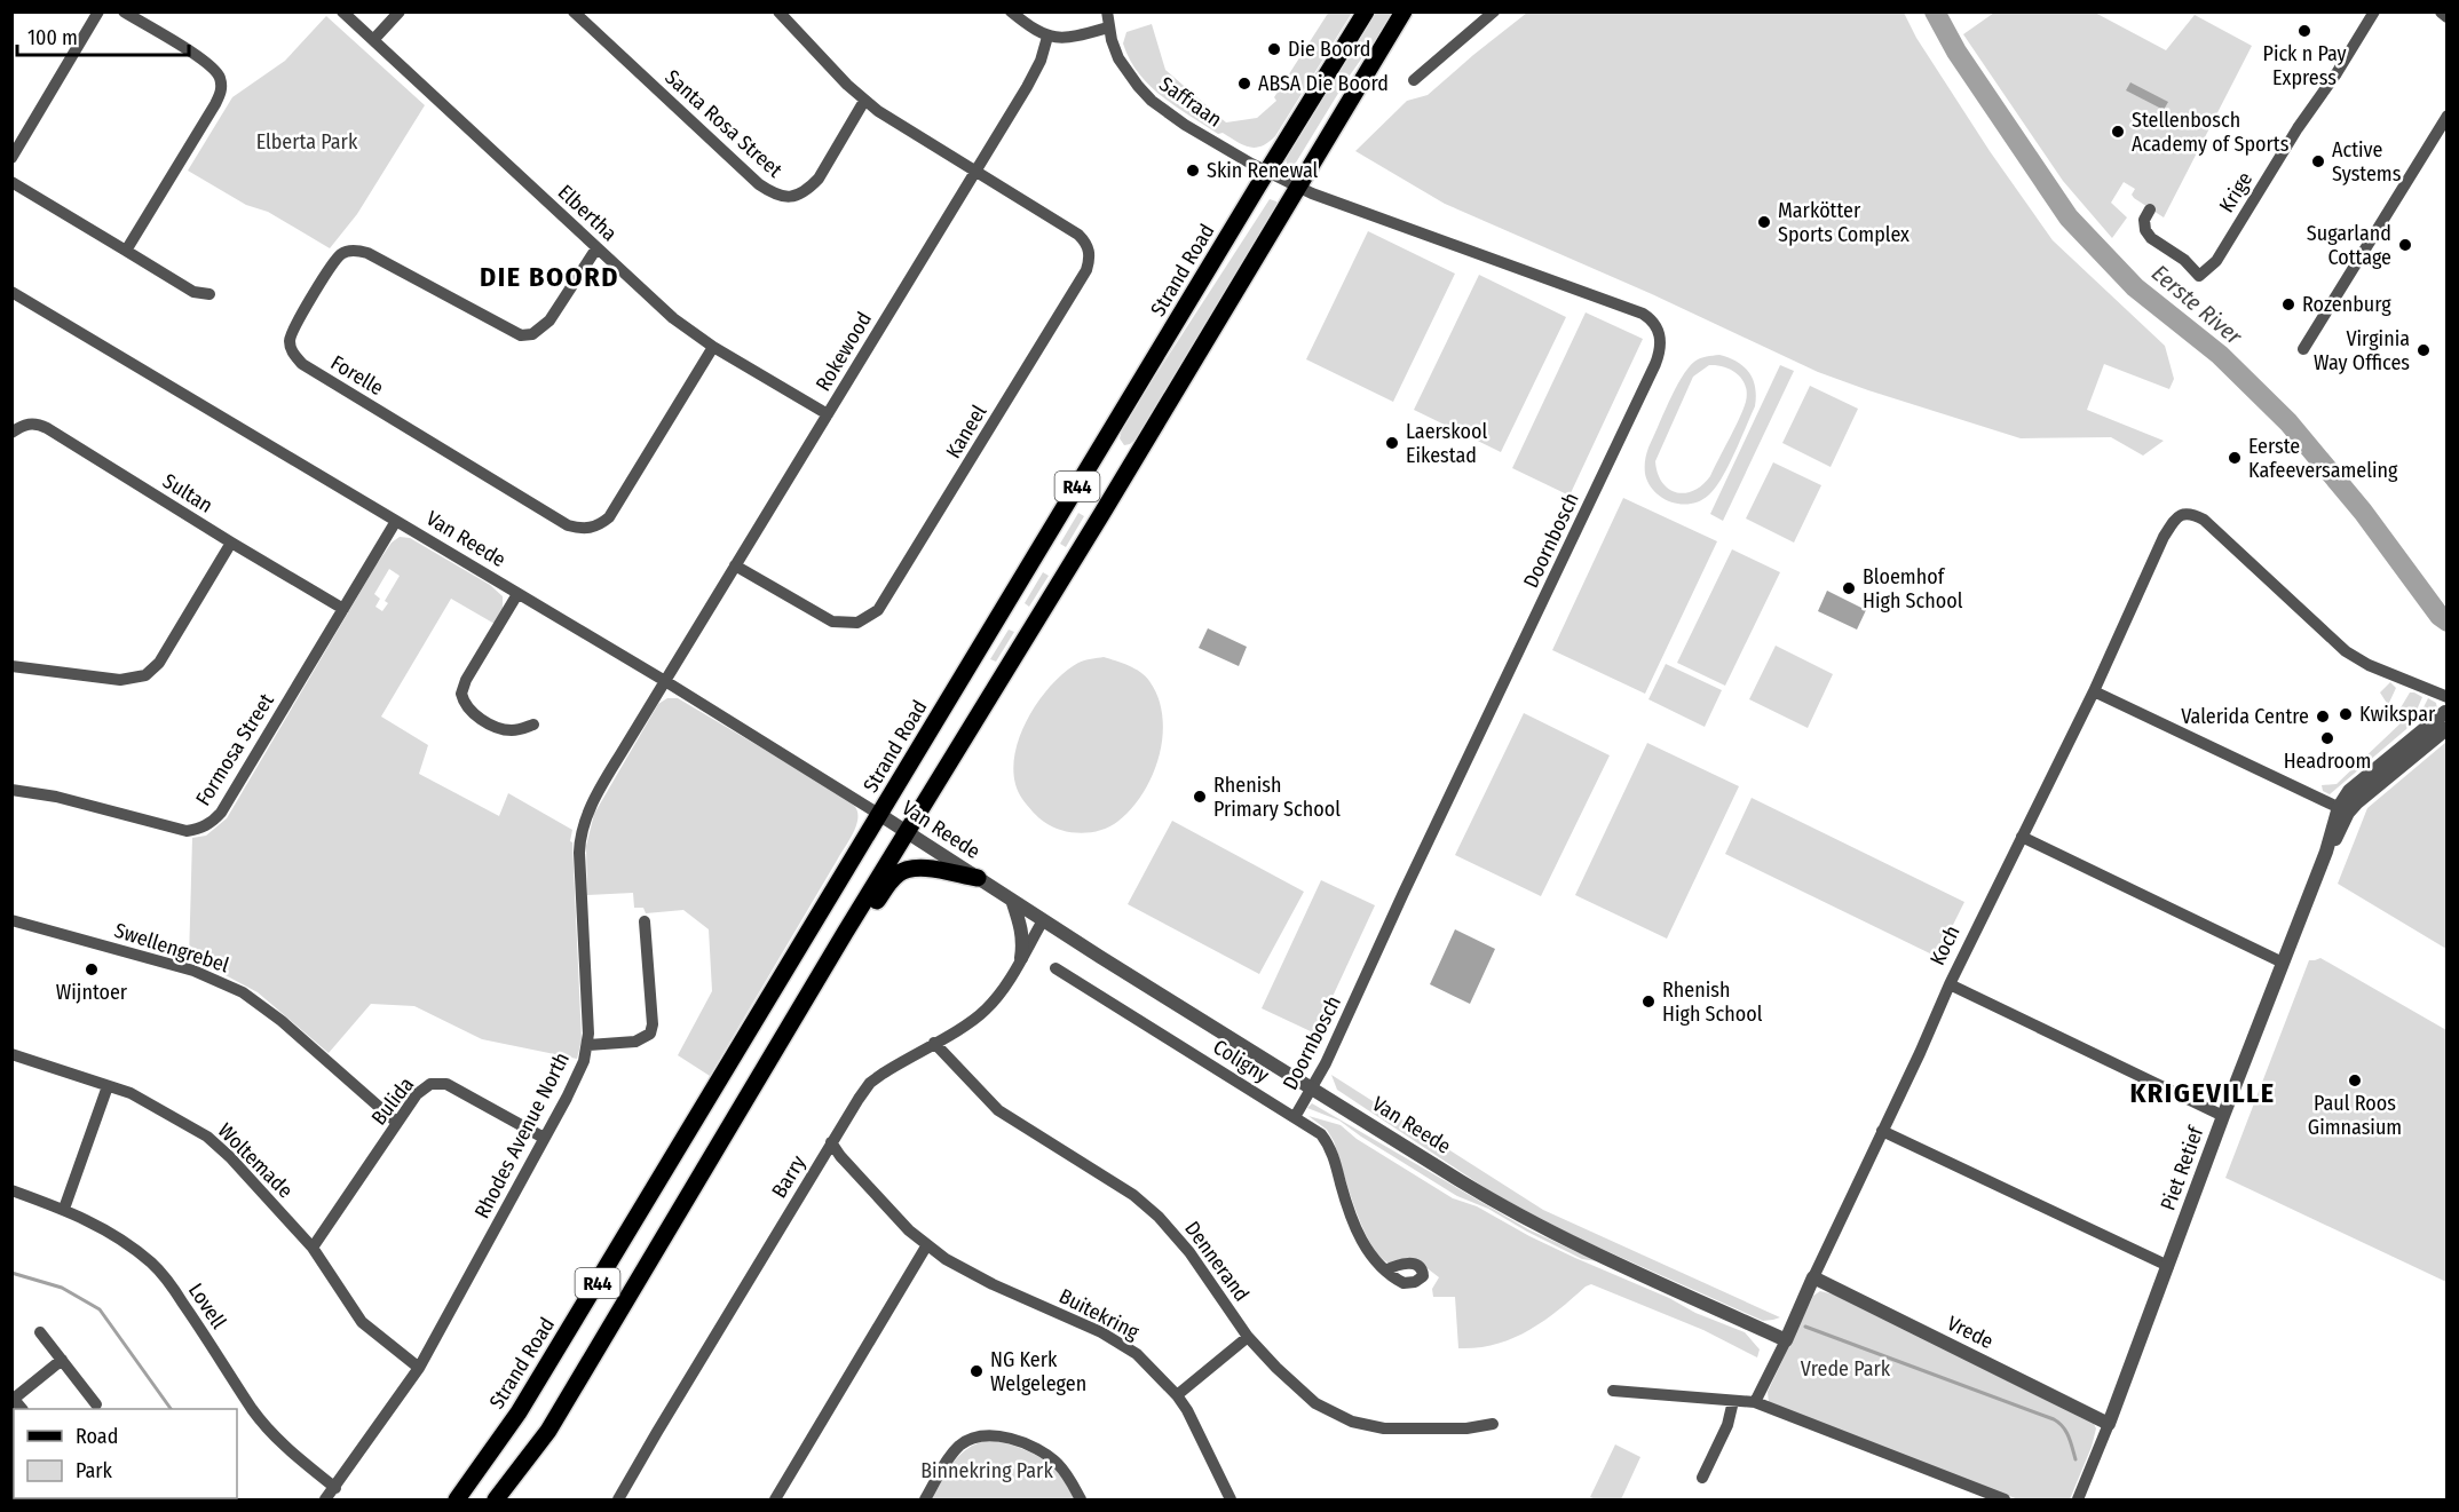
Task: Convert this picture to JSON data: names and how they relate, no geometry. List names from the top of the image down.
{
  "streets": {
    "main road": ["Strand Road", "R44"],
    "street": [
      "Saffraan",
      "Santa Rosa Street",
      "Krige",
      "Elbertha",
      "Rokewood",
      "Forelle",
      "Kaneel",
      "Sultan",
      "Van Reede",
      "Doornbosch",
      "Formosa Street",
      "Koch",
      "Swellengrebel",
      "Coligny",
      "Bulida",
      "Rhodes Avenue North",
      "Woltemade",
      "Piet Retief",
      "Barry",
      "Dennerand",
      "Lovell",
      "Buitekring",
      "Vrede"
    ]
  },
  "crossings": [
    ["Saffraan", "Strand Road"],
    ["Saffraan", "R44"],
    ["Saffraan", "Doornbosch"],
    ["Elbertha", "Rokewood"],
    ["Elbertha", "Forelle"],
    ["Strand Road", "Van Reede"],
    ["Rokewood", "Kaneel"],
    ["Rokewood", "Van Reede"],
    ["Rokewood", "Rhodes Avenue North"],
    ["R44", "Van Reede"],
    ["R44", "Doornbosch"],
    ["Sultan", "Formosa Street"],
    ["Van Reede", "Doornbosch"],
    ["Van Reede", "Formosa Street"],
    ["Van Reede", "Koch"],
    ["Van Reede", "Rhodes Avenue North"],
    ["Van Reede", "Barry"],
    ["Doornbosch", "Coligny"],
    ["Koch", "Piet Retief"],
    ["Koch", "Vrede"],
    ["Swellengrebel", "Bulida"],
    ["Bulida", "Rhodes Avenue North"],
    ["Bulida", "Woltemade"],
    ["Rhodes Avenue North", "Woltemade"],
    ["Rhodes Avenue North", "Lovell"],
    ["Piet Retief", "Vrede"],
    ["Barry", "Dennerand"],
    ["Barry", "Buitekring"]
  ],
  "districts": ["DIE BOORD", "KRIGEVILLE"],
  "water": ["Eerste River"],
  "parks": ["Elberta Park", "Vrede Park", "Binnekring Park"],
  "places": [
    "Pick n Pay Express",
    "Die Boord",
    "ABSA Die Boord",
    "Stellenbosch Academy of Sports",
    "Active Systems",
    "Skin Renewal",
    "Markötter Sports Complex",
    "Sugarland Cottage",
    "Rozenburg",
    "Virginia Way Offices",
    "Laerskool Eikestad",
    "Eerste Kafeeversameling",
    "Bloemhof High School",
    "Kwikspar",
    "Valerida Centre",
    "Headroom",
    "Rhenish Primary School",
    "Wijntoer",
    "Rhenish High School",
    "Paul Roos Gimnasium",
    "NG Kerk Welgelegen"
  ],
  "legend": ["Road", "Park"],
  "scale_bar": "100 m"
}
